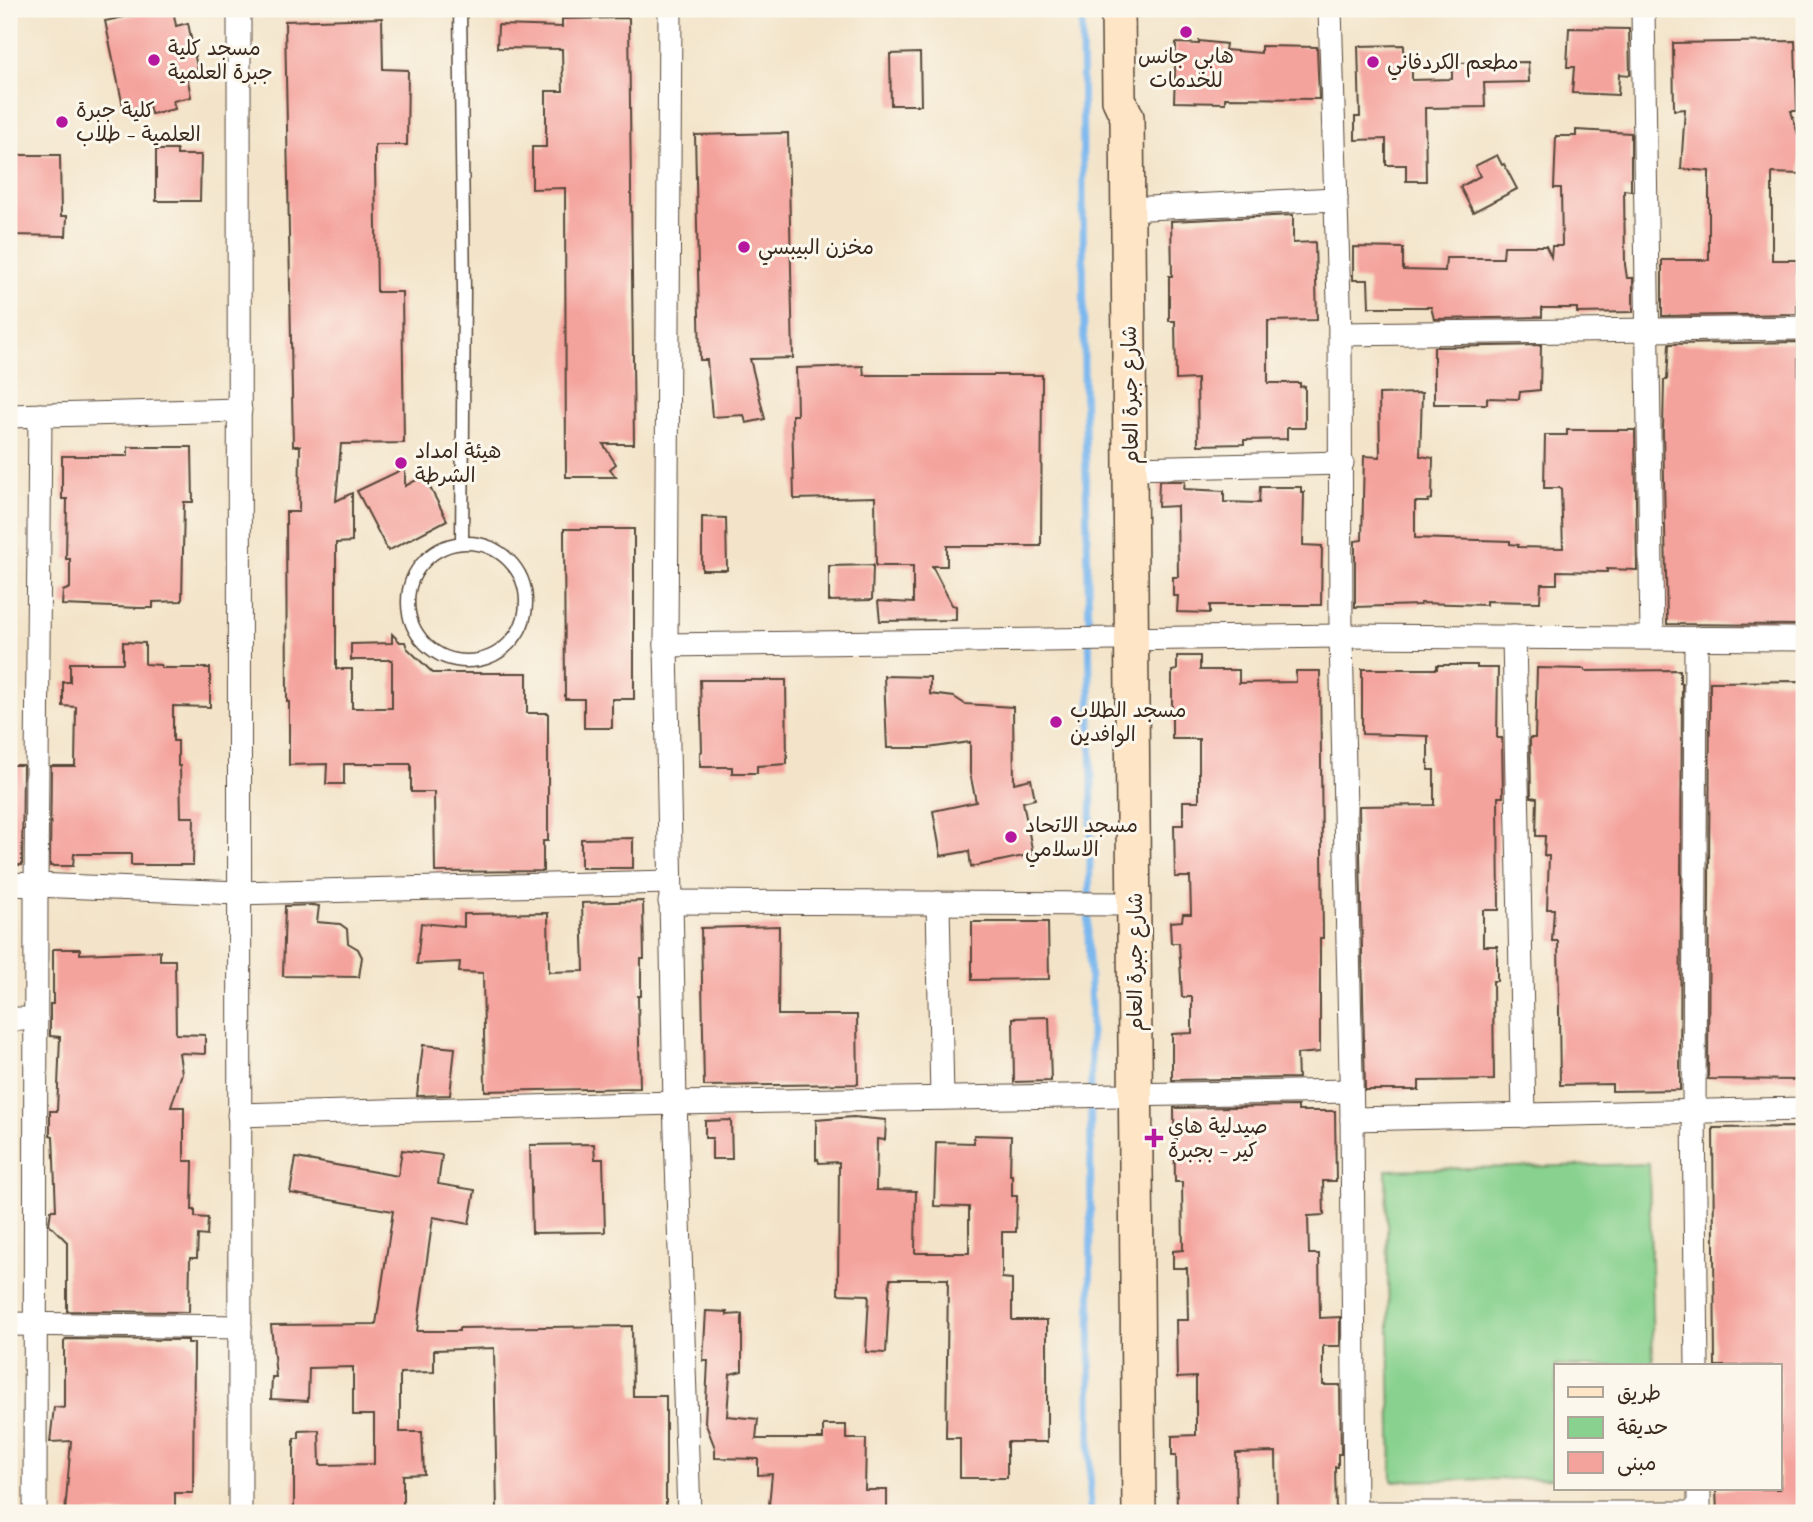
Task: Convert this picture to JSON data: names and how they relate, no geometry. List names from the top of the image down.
{
  "streets": {
    "main road": ["شارع جبرة العام"]
  },
  "places": {
    "other": [
      "هابي جانس للخدمات",
      "مسجد كلية جبرة العلمية",
      "مطعم الكردفاني",
      "كلية جبرة العلمية - طلاب",
      "مخزن البيبسي",
      "هيئة امداد الشرطة",
      "مسجد الطلاب الوافدين",
      "مسجد الاتحاد الاسلامي"
    ],
    "health": ["صيدلية هاي كير - بجبرة"]
  },
  "legend": ["طريق", "حديقة", "مبنى"]
}
